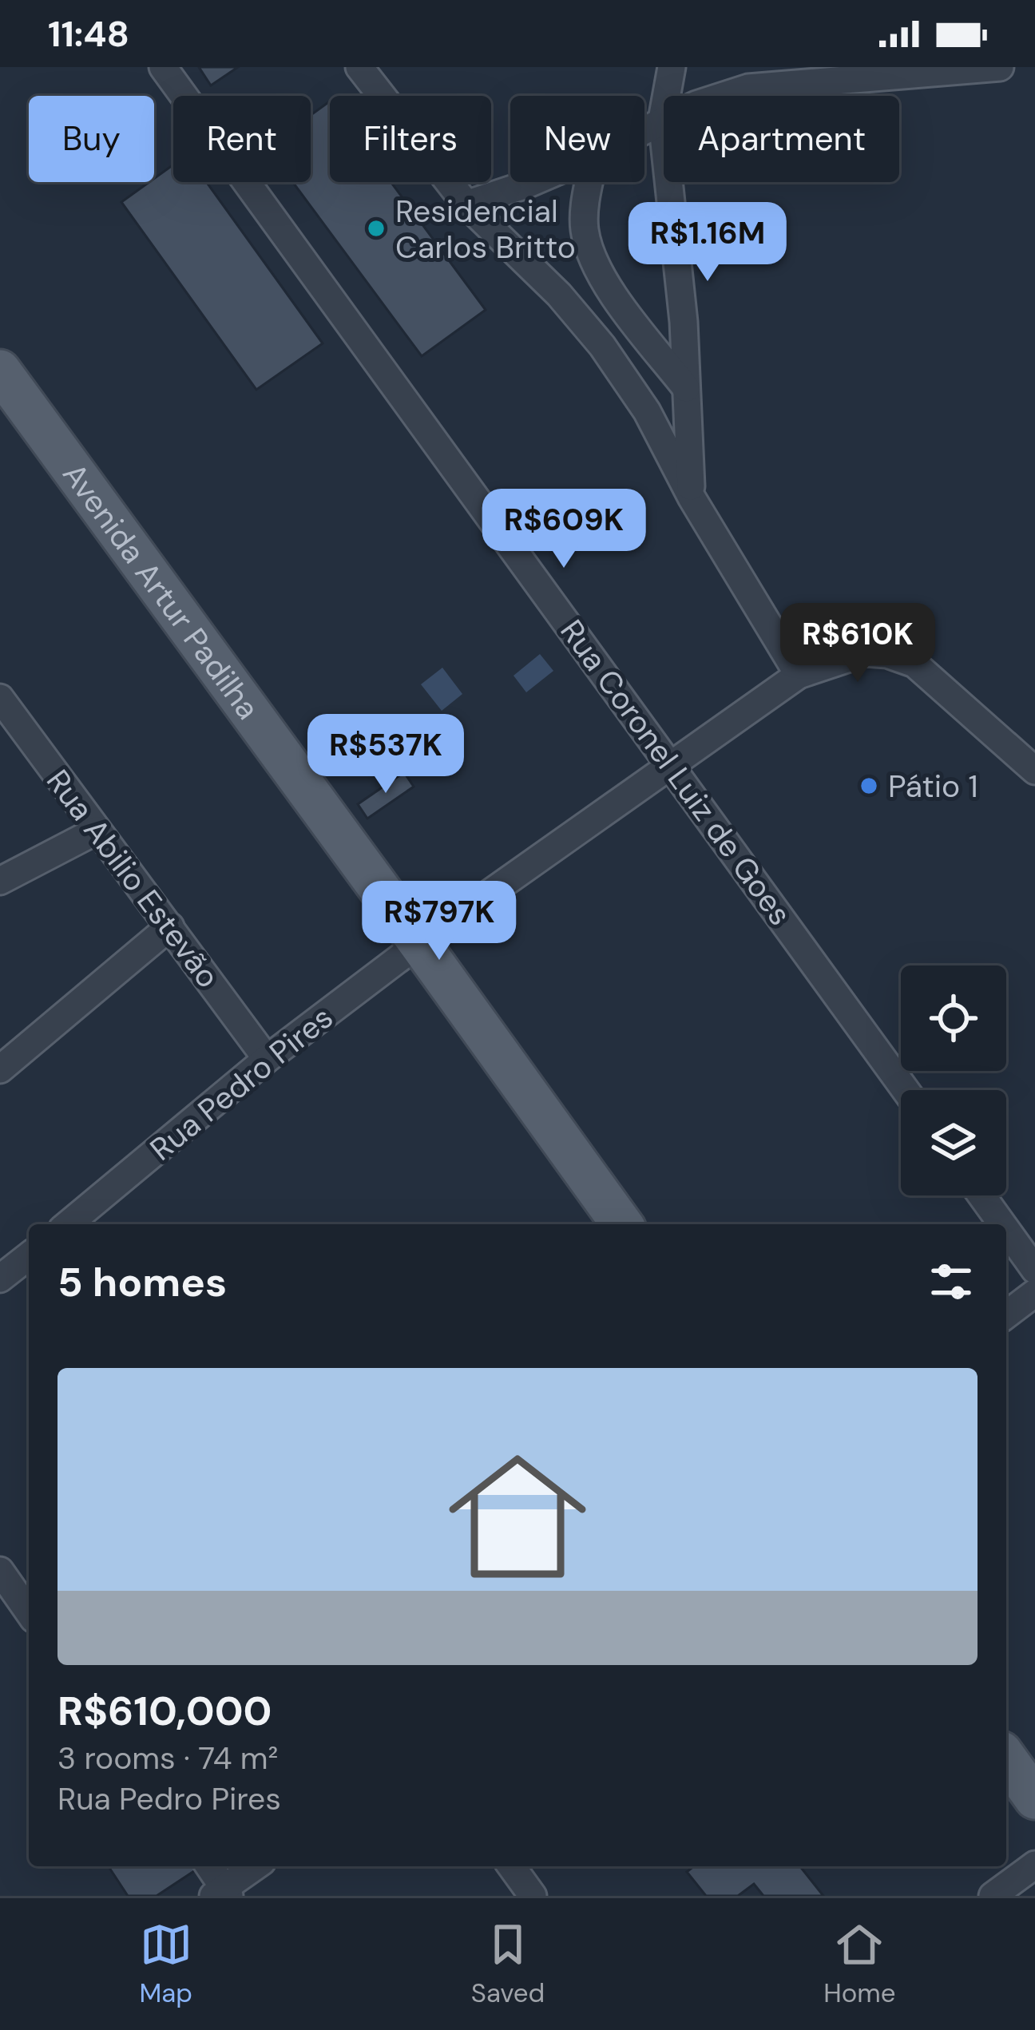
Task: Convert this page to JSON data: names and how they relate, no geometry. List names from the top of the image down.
{
  "streets": {
    "main road": ["Avenida Artur Padilha"],
    "street": ["Rua Coronel Luiz de Goes", "Rua Abilio Estevão", "Rua Pedro Pires"]
  },
  "crossings": [
    ["Avenida Artur Padilha", "Rua Pedro Pires"],
    ["Rua Coronel Luiz de Goes", "Rua Pedro Pires"],
    ["Rua Abilio Estevão", "Rua Pedro Pires"]
  ],
  "places": ["Residencial Carlos Britto", "Pátio 1"],
  "page": {
    "status": "11:48",
    "chip": [
      "Buy",
      "Rent",
      "Filters",
      "New",
      "Apartment"
    ],
    "price": [
      "R$1.16M",
      "R$609K",
      "R$610K",
      "R$537K",
      "R$797K"
    ],
    "heading": "5 homes",
    "list": [
      {
        "name": "R$610,000",
        "note": "3 rooms · 74 m² · Rua Pedro Pires"
      }
    ],
    "tabs": ["Map", "Saved", "Home"]
  }
}
